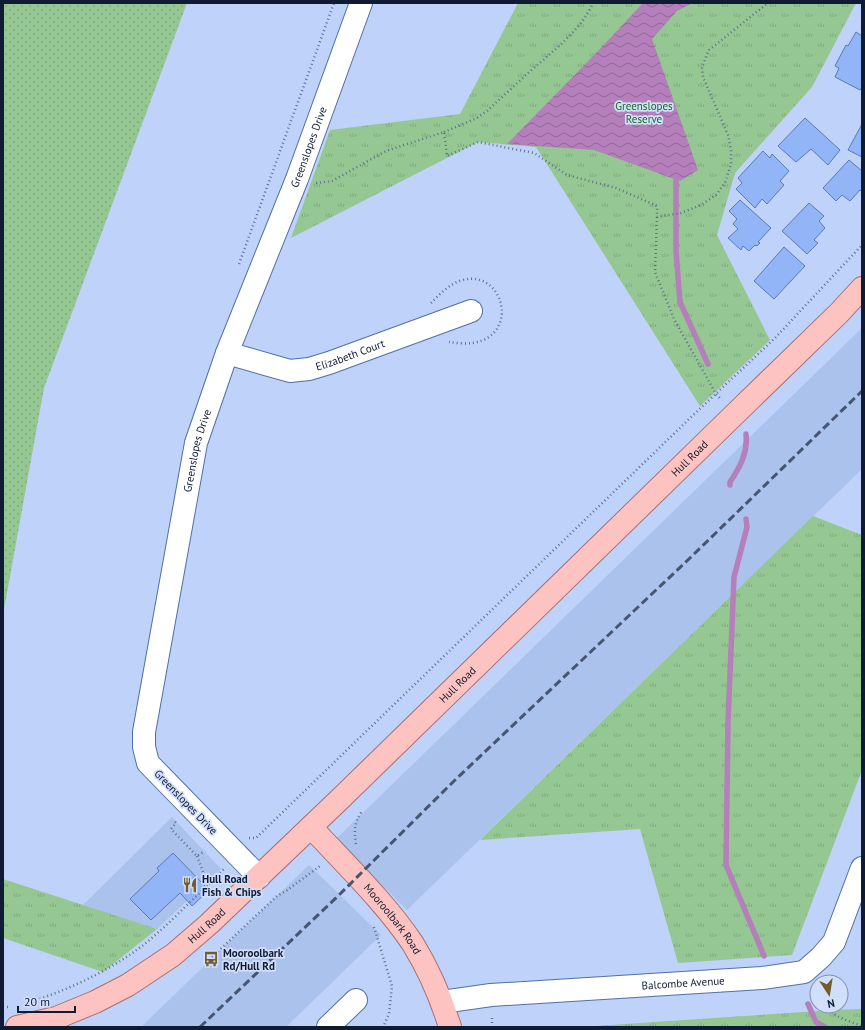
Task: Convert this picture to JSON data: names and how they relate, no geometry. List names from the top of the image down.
{
  "streets": {
    "main road": ["Hull Road", "Mooroolbark Road"],
    "street": ["Greenslopes Drive", "Elizabeth Court", "Balcombe Avenue"]
  },
  "crossings": [
    ["Greenslopes Drive", "Elizabeth Court"],
    ["Greenslopes Drive", "Hull Road"],
    ["Hull Road", "Mooroolbark Road"],
    ["Mooroolbark Road", "Balcombe Avenue"]
  ],
  "parks": ["Greenslopes Reserve"],
  "places": {
    "restaurant": ["Hull Road Fish & Chips"],
    "bus stop": ["Mooroolbark Rd/Hull Rd"]
  },
  "scale_bar": "20 m",
  "north": "bottom"
}
